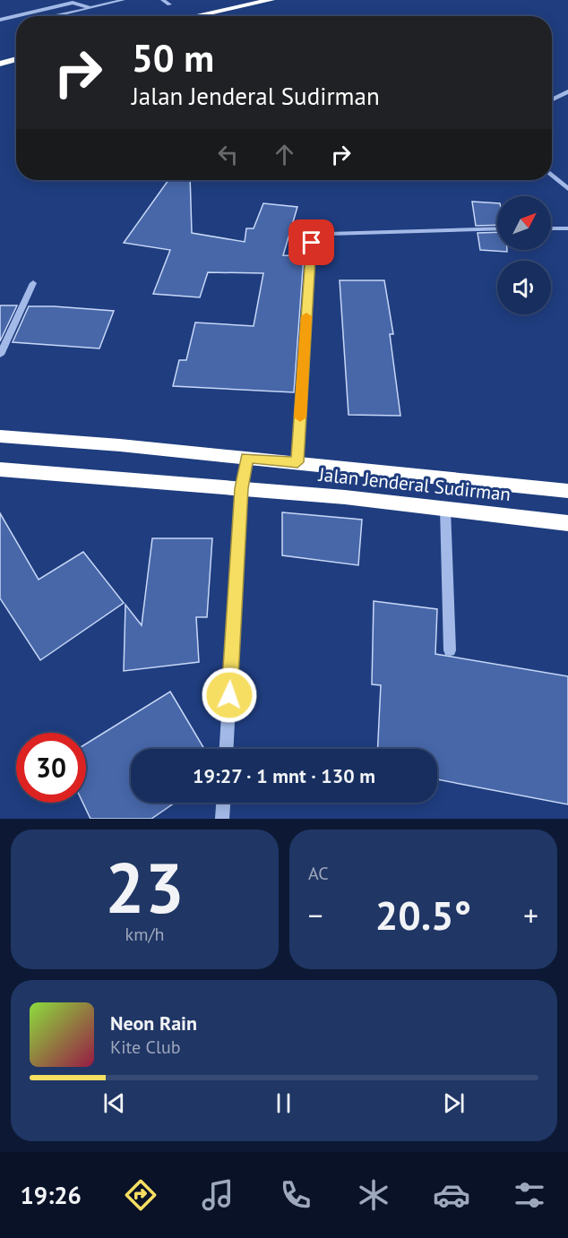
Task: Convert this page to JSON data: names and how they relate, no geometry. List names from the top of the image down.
{
  "streets": {
    "highway": ["Jalan Jenderal Sudirman"]
  },
  "north": "top right",
  "page": {
    "turn": ["50 m", "Jalan Jenderal Sudirman"],
    "limit": "30",
    "trip": "19:27 · 1 mnt · 130 m",
    "tile": [
      ["23", "km/h"],
      "AC"
    ],
    "heat": ["−", "20.5°", "+"],
    "song": ["Neon Rain", "Kite Club"],
    "tabs": "19:26"
  }
}
